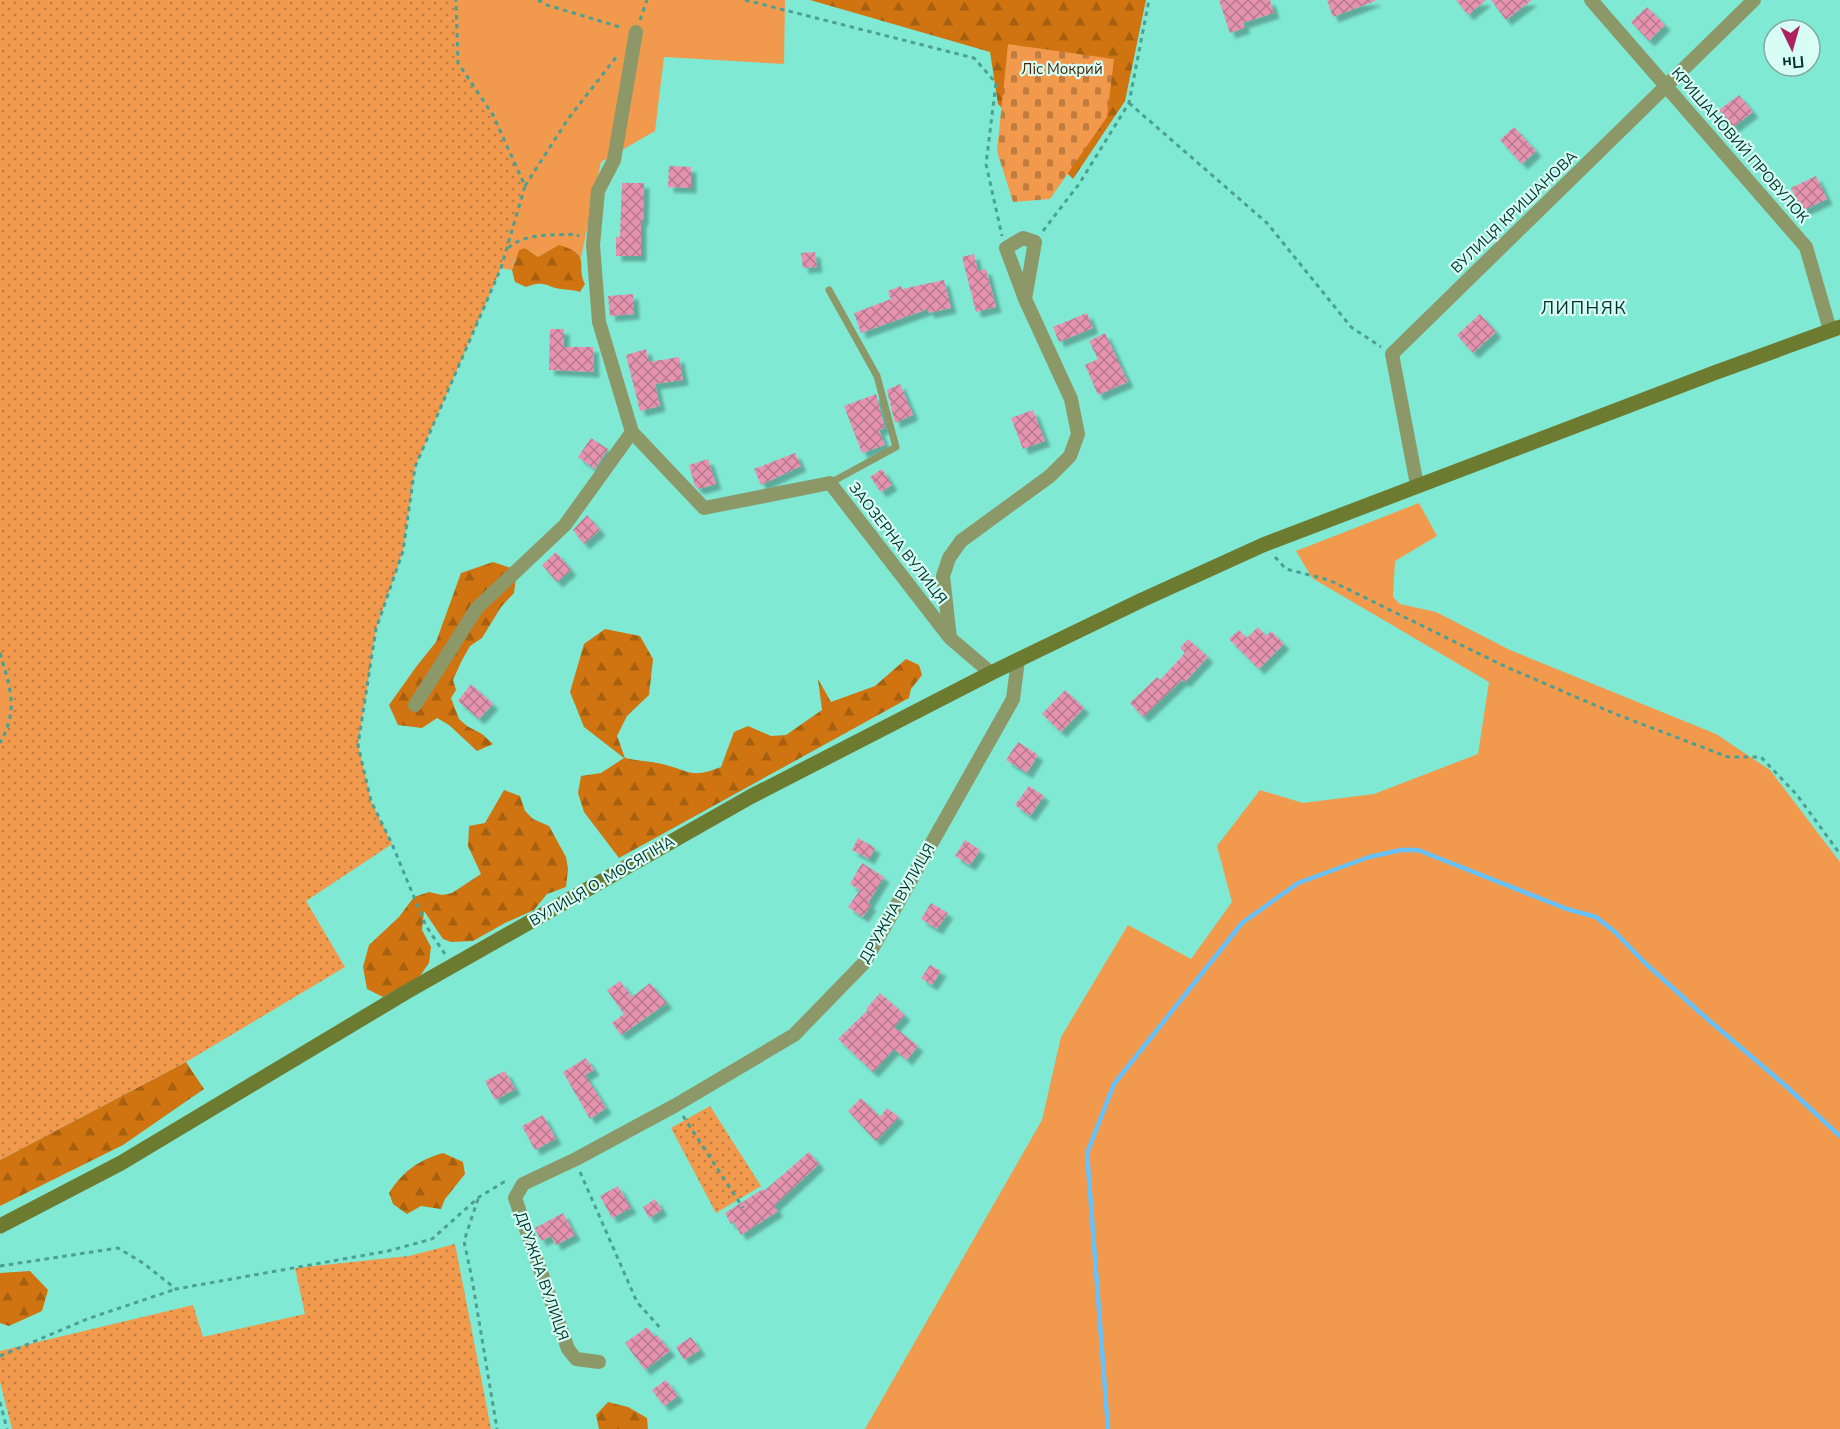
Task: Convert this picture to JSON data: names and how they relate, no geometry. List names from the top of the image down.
{
  "streets": {
    "main road": ["ВУЛИЦЯ О. МОСЯГІНА"],
    "street": [
      "КРИШАНОВИЙ ПРОВУЛОК",
      "ВУЛИЦЯ КРИШАНОВА",
      "ЗАОЗЕРНА ВУЛИЦЯ",
      "ДРУЖНА ВУЛИЦЯ"
    ]
  },
  "crossings": [
    ["КРИШАНОВИЙ ПРОВУЛОК", "ВУЛИЦЯ КРИШАНОВА"],
    ["ЗАОЗЕРНА ВУЛИЦЯ", "ВУЛИЦЯ О. МОСЯГІНА"],
    ["ВУЛИЦЯ О. МОСЯГІНА", "ДРУЖНА ВУЛИЦЯ"]
  ],
  "districts": ["ЛИПНЯК"],
  "parks": ["Ліс Мокрий"],
  "north": "bottom"
}
